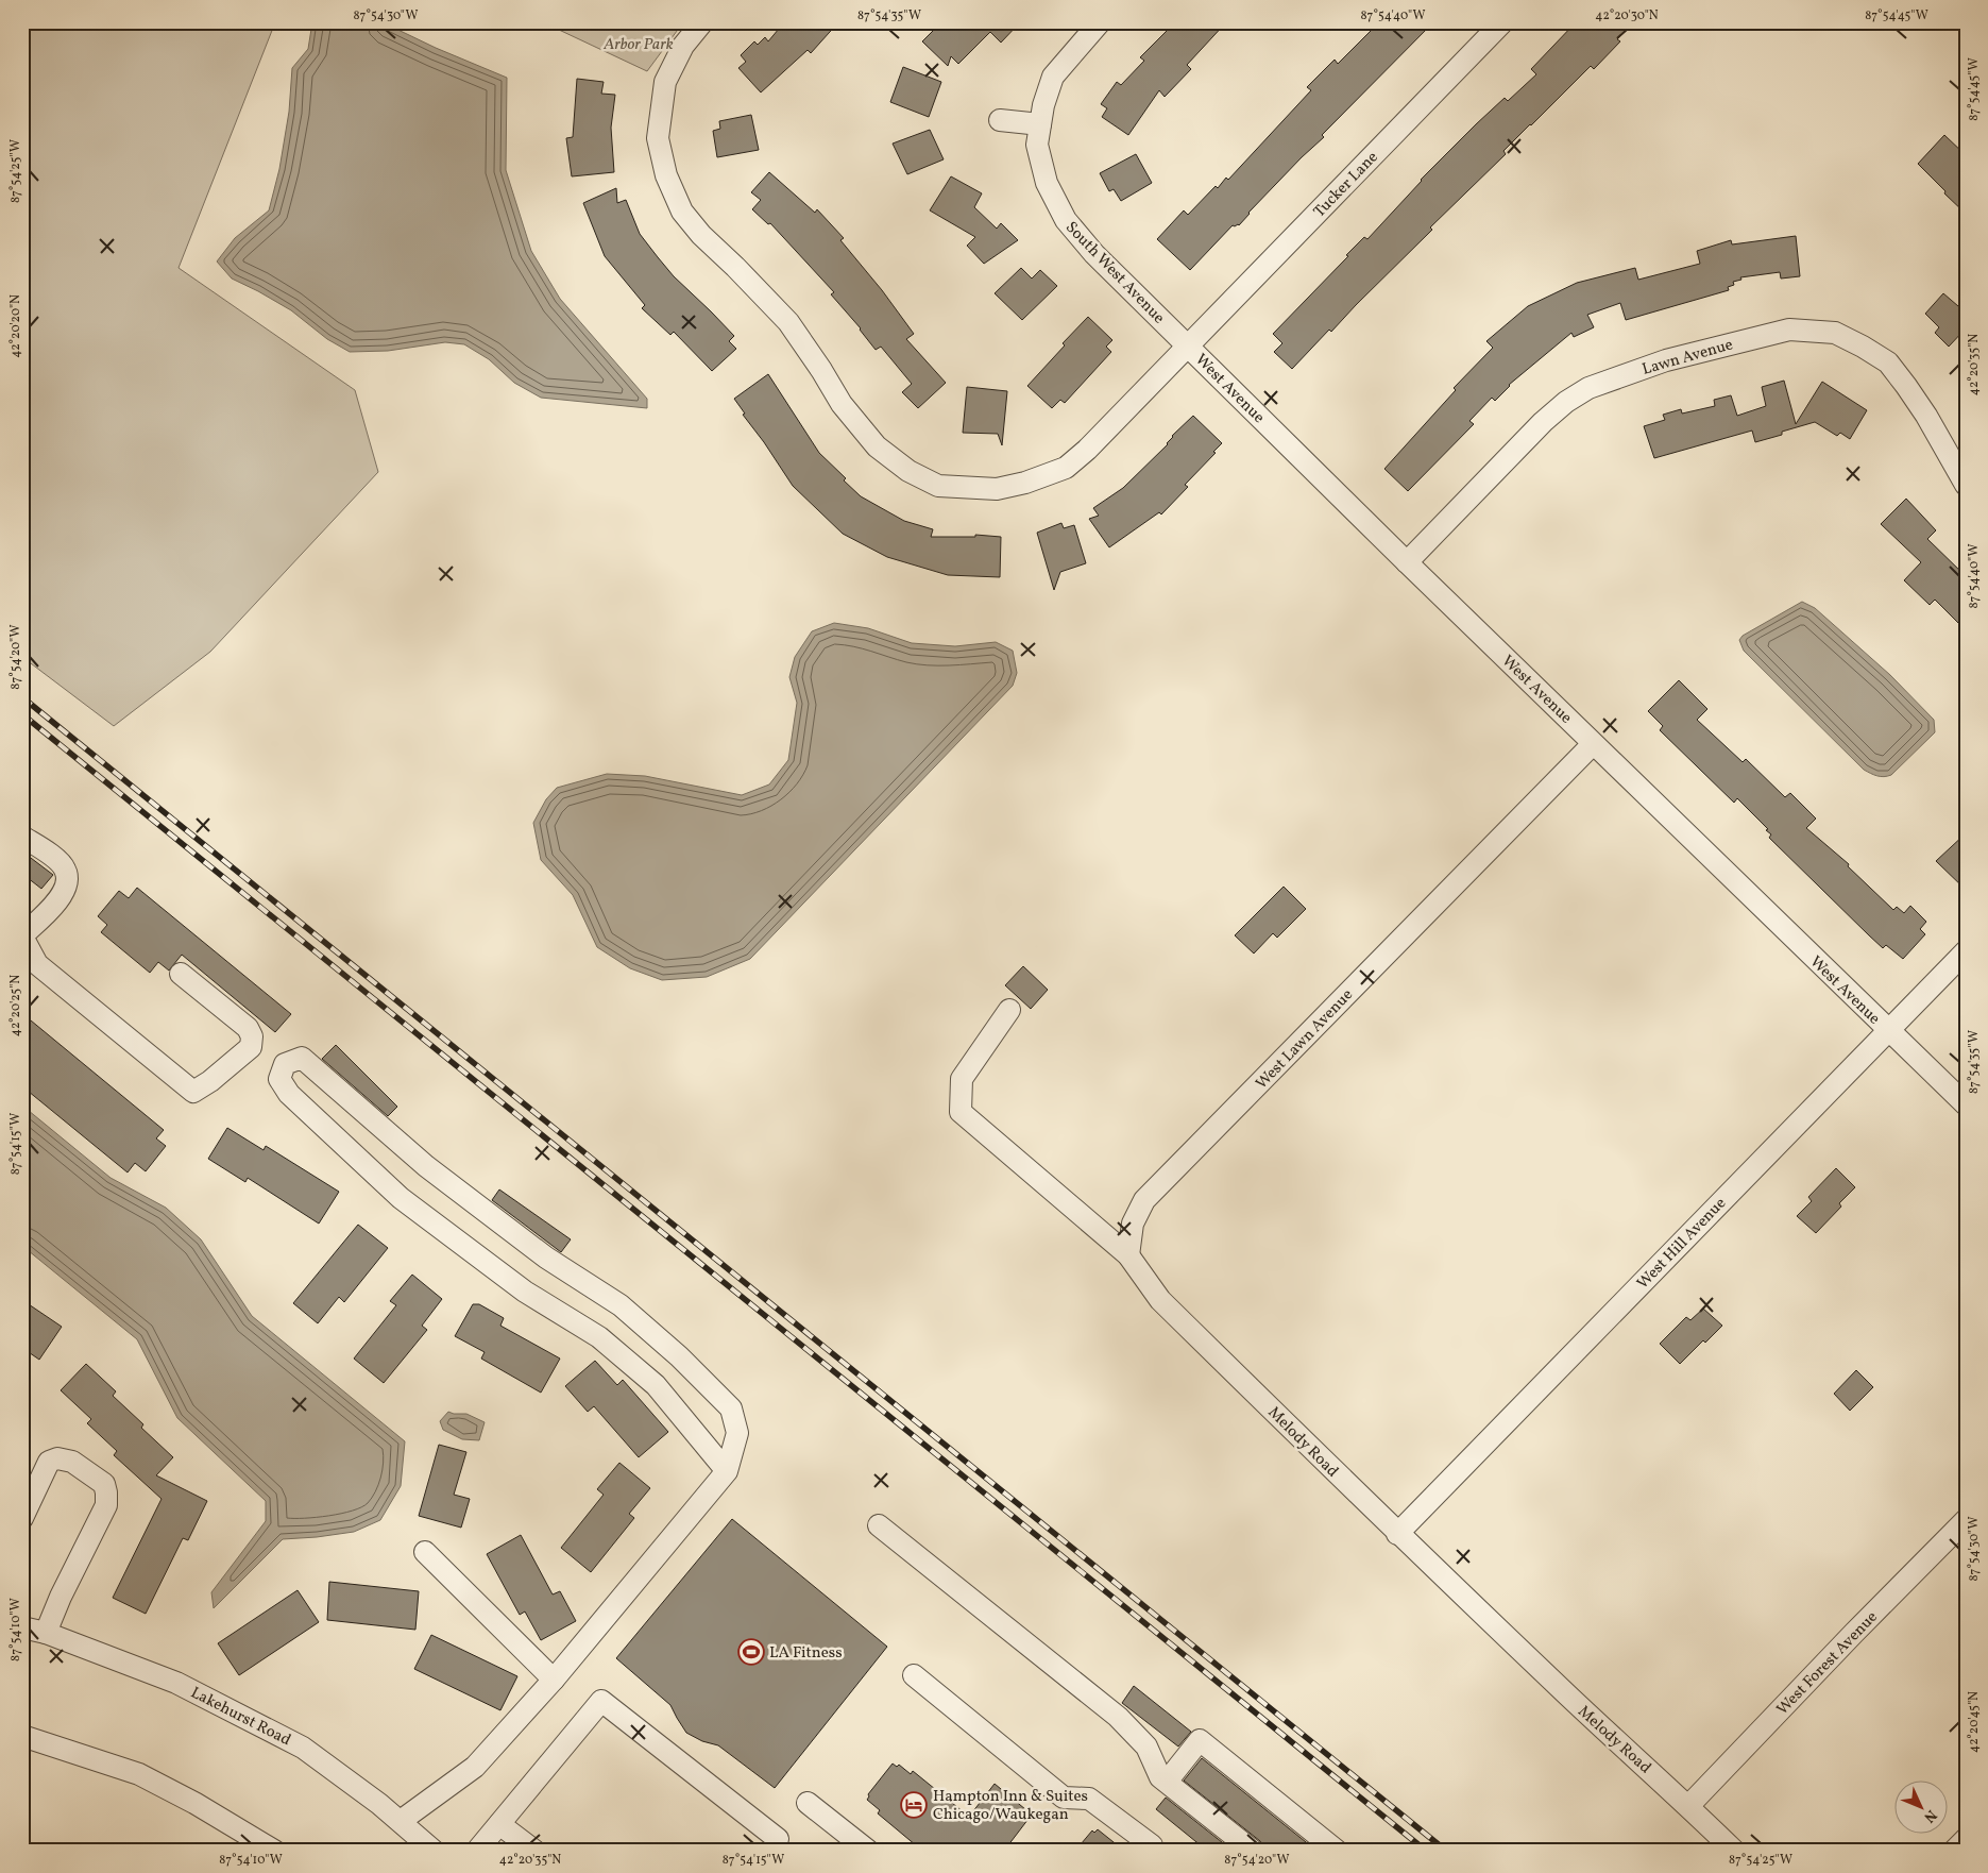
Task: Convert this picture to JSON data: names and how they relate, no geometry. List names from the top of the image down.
{
  "streets": {
    "street": [
      "Tucker Lane",
      "South West Avenue",
      "Lawn Avenue",
      "West Avenue",
      "West Lawn Avenue",
      "West Hill Avenue",
      "Melody Road",
      "West Forest Avenue",
      "Lakehurst Road"
    ]
  },
  "crossings": [
    ["Tucker Lane", "South West Avenue"],
    ["Tucker Lane", "West Avenue"],
    ["South West Avenue", "West Avenue"],
    ["Lawn Avenue", "West Avenue"],
    ["West Avenue", "West Lawn Avenue"],
    ["West Avenue", "West Hill Avenue"],
    ["West Lawn Avenue", "Melody Road"],
    ["West Hill Avenue", "Melody Road"],
    ["Melody Road", "West Forest Avenue"]
  ],
  "parks": ["Arbor Park"],
  "places": {
    "sports": ["LA Fitness"],
    "hotel": ["Hampton Inn & Suites Chicago/Waukegan"]
  },
  "north": "bottom right",
  "coordinates": [
    "87°54'30\"W",
    "87°54'35\"W",
    "87°54'40\"W",
    "42°20'30\"N",
    "87°54'45\"W",
    "87°54'25\"W",
    "42°20'20\"N",
    "42°20'35\"N",
    "87°54'20\"W",
    "42°20'25\"N",
    "87°54'15\"W",
    "87°54'10\"W",
    "42°20'45\"N"
  ]
}
